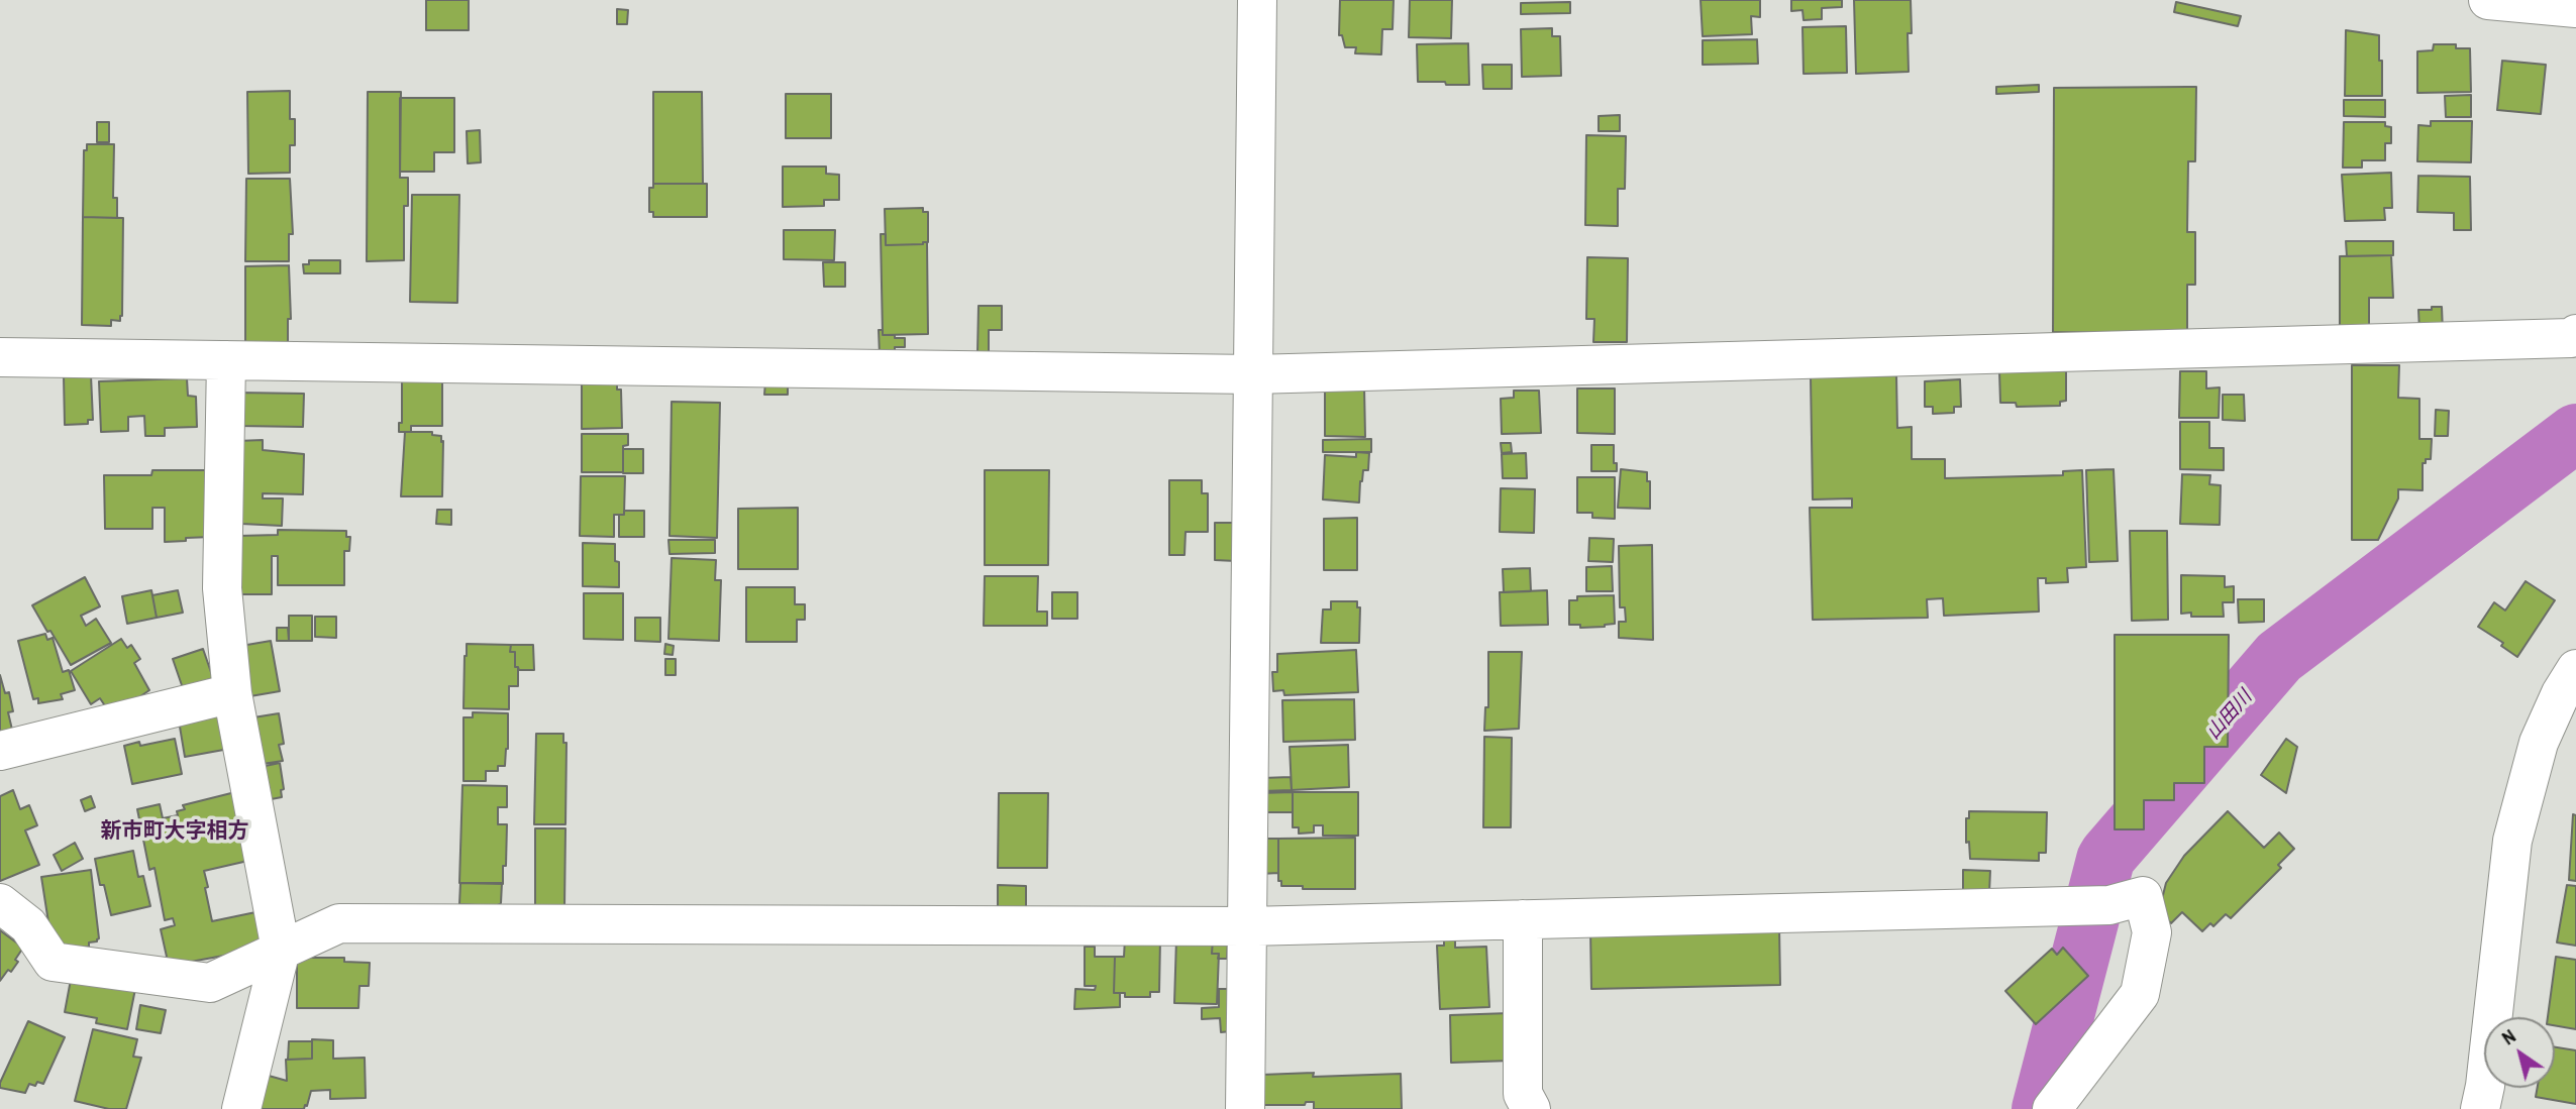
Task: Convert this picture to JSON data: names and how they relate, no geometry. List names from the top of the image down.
{
  "districts": ["新市町大字相方"],
  "water": ["山田川"],
  "north": "top left"
}
